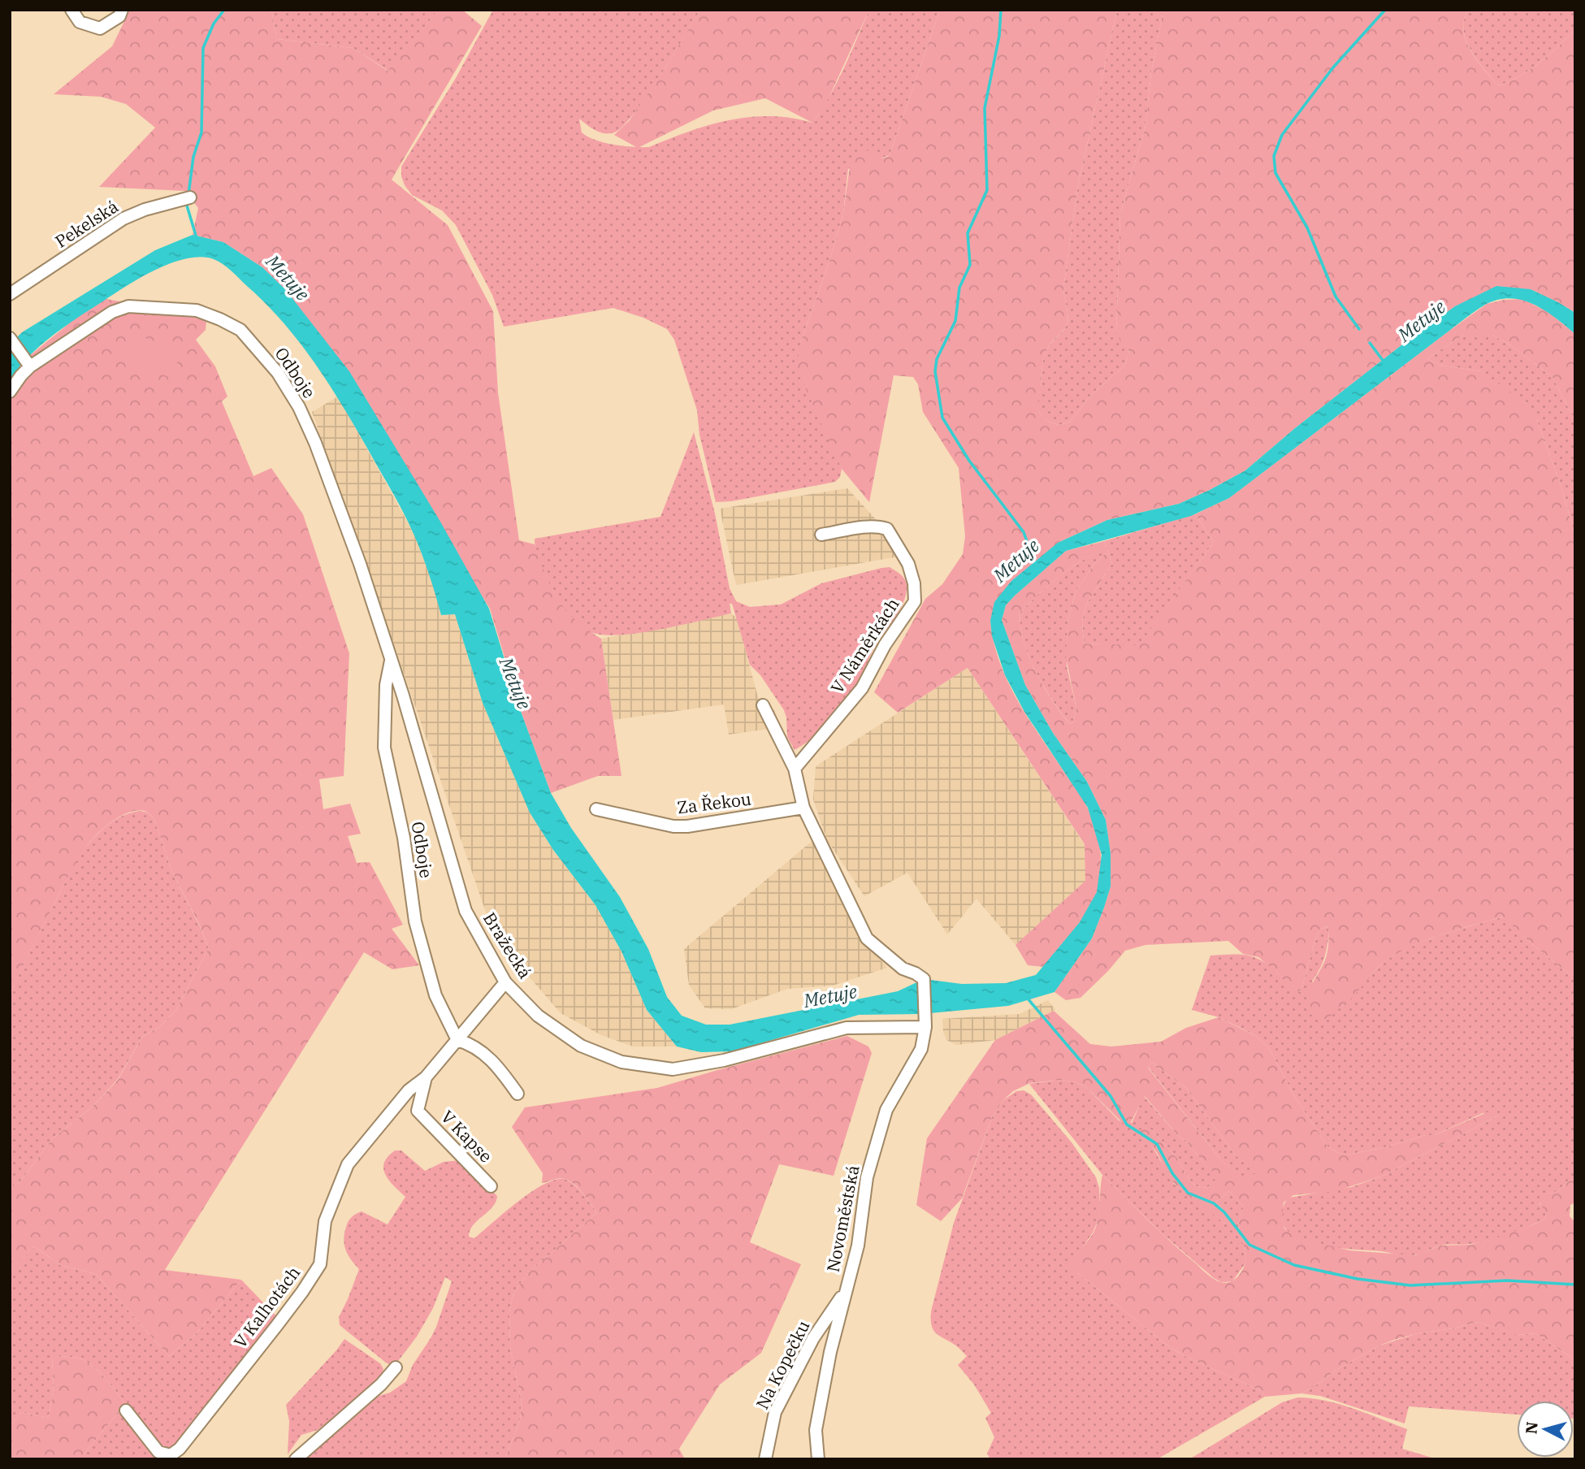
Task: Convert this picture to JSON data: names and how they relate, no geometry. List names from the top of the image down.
{
  "streets": {
    "street": [
      "Pekelská",
      "Odboje",
      "V Náměrkách",
      "Za Řekou",
      "Bražecká",
      "V Kapse",
      "Novoměstská",
      "V Kalhotách",
      "Na Kopečku"
    ]
  },
  "crossings": [
    ["Odboje", "Bražecká"],
    ["Odboje", "V Kalhotách"],
    ["Bražecká", "Novoměstská"],
    ["Bražecká", "V Kalhotách"],
    ["V Kapse", "V Kalhotách"],
    ["Novoměstská", "Na Kopečku"]
  ],
  "water": ["Metuje"],
  "north": "left"
}
